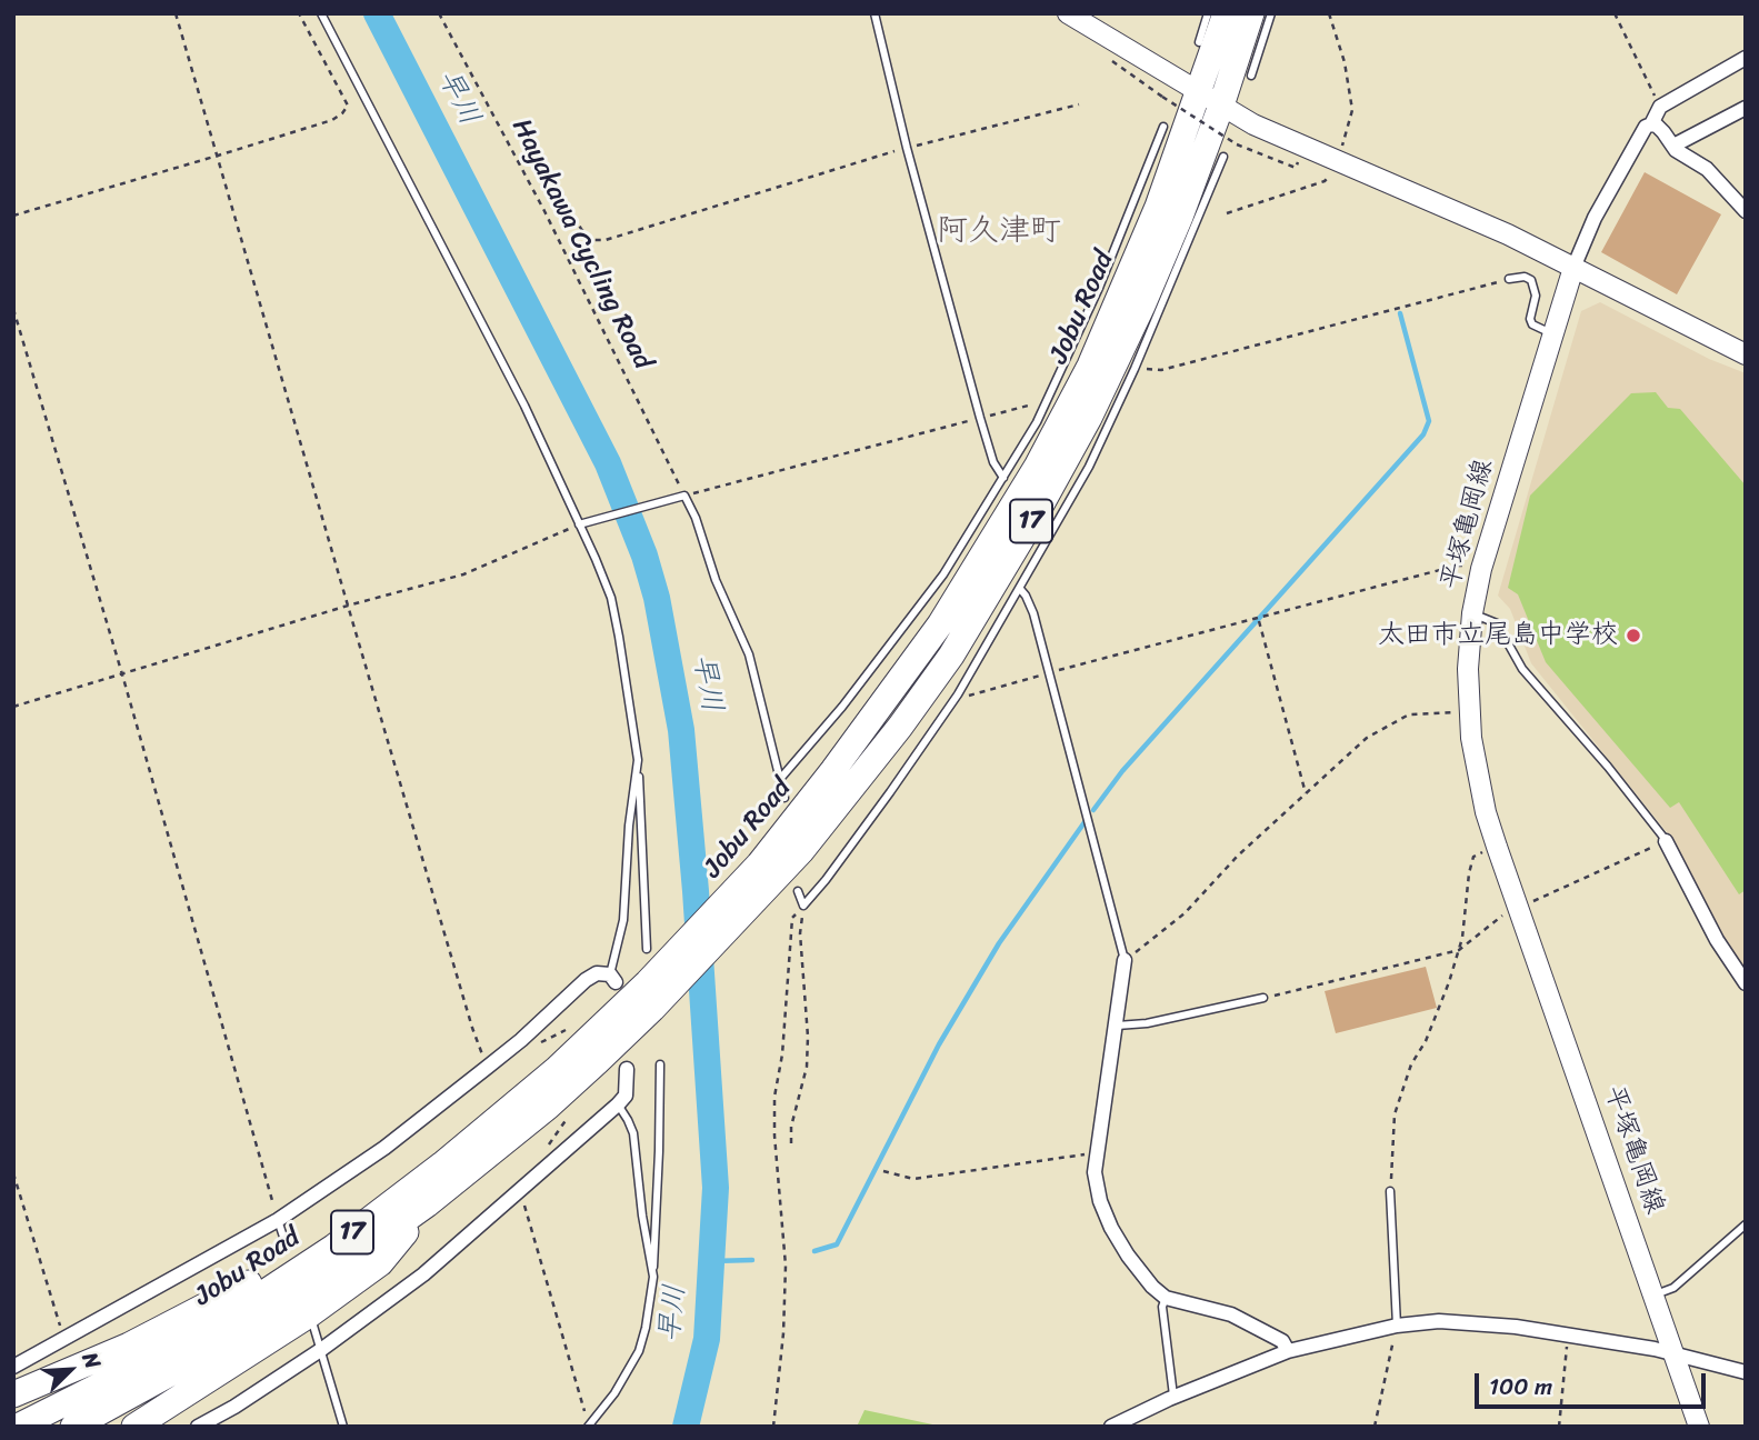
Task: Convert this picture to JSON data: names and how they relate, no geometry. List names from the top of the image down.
{
  "streets": {
    "highway": ["Jobu Road", "17"],
    "main road": ["平塚亀岡線"],
    "path": ["Hayakawa Cycling Road"]
  },
  "districts": ["阿久津町"],
  "water": ["早川"],
  "places": ["太田市立尾島中学校"],
  "scale_bar": "100 m",
  "north": "top right"
}
